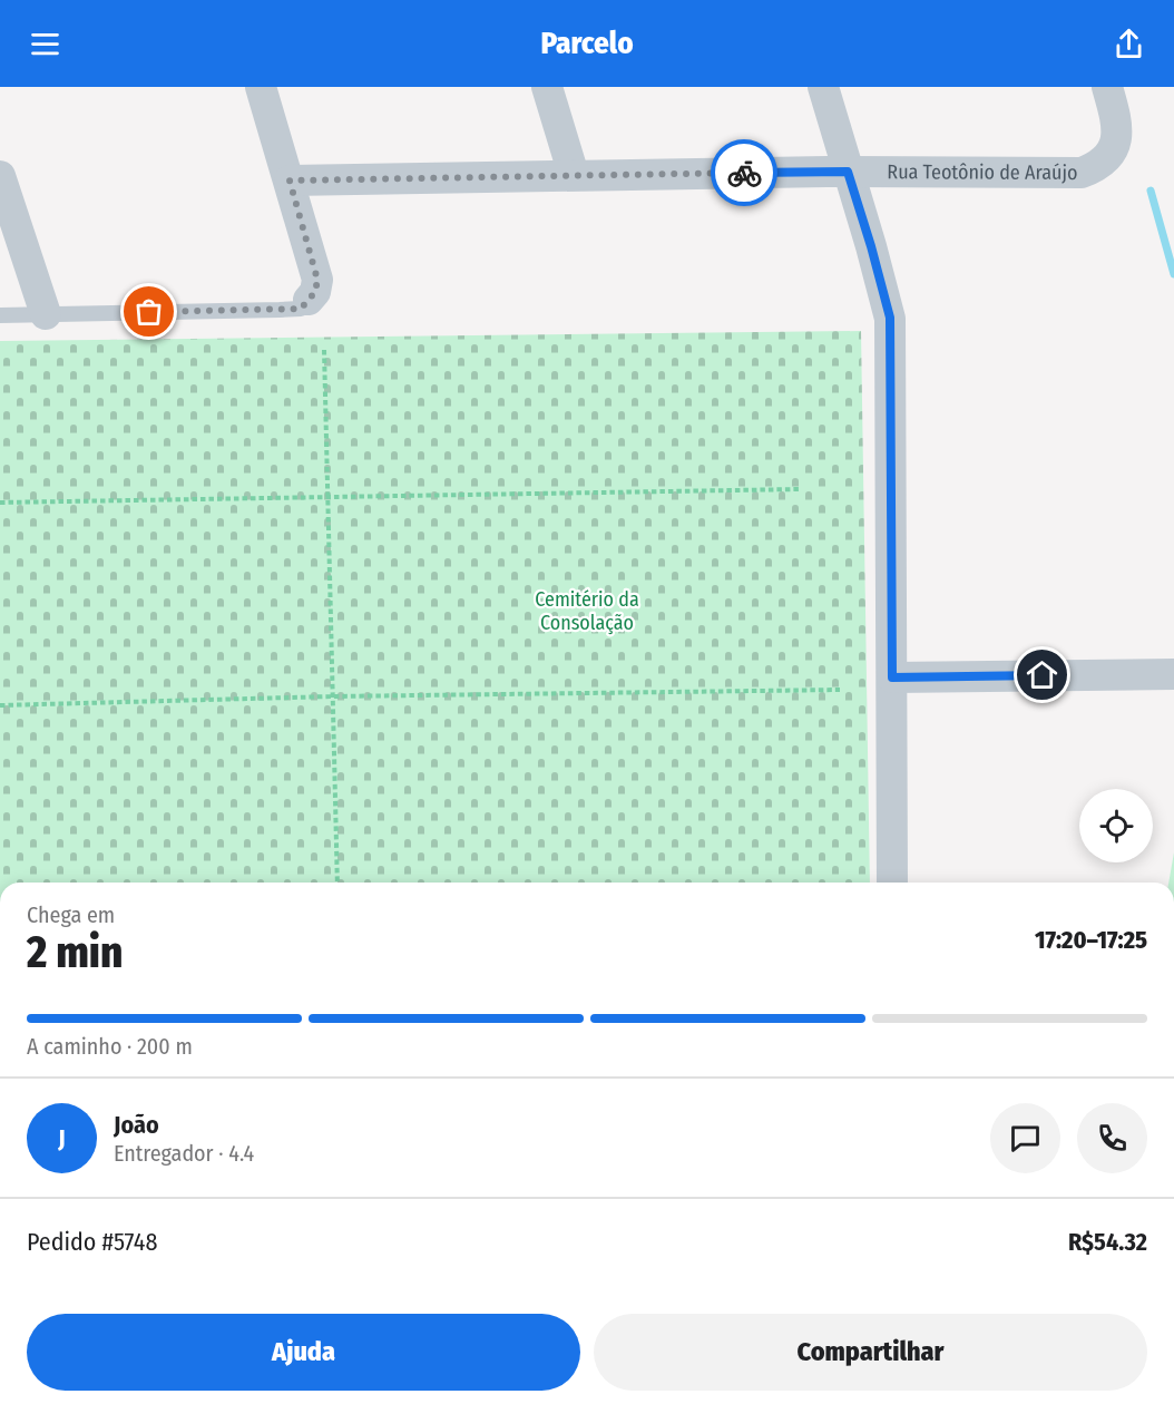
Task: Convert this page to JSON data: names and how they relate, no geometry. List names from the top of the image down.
{
  "streets": {
    "street": ["Rua Teotônio de Araújo"]
  },
  "parks": ["Cemitério da Consolação"],
  "page": {
    "header": "Parcelo",
    "heading": ["2 min", "Chega em", "17:20–17:25"],
    "panel": [
      "João",
      "Entregador · 4.4",
      "Pedido #5748",
      "R$54.32"
    ],
    "bar": "A caminho · 200 m",
    "round": "J",
    "buttons": ["Ajuda", "Compartilhar"]
  }
}
